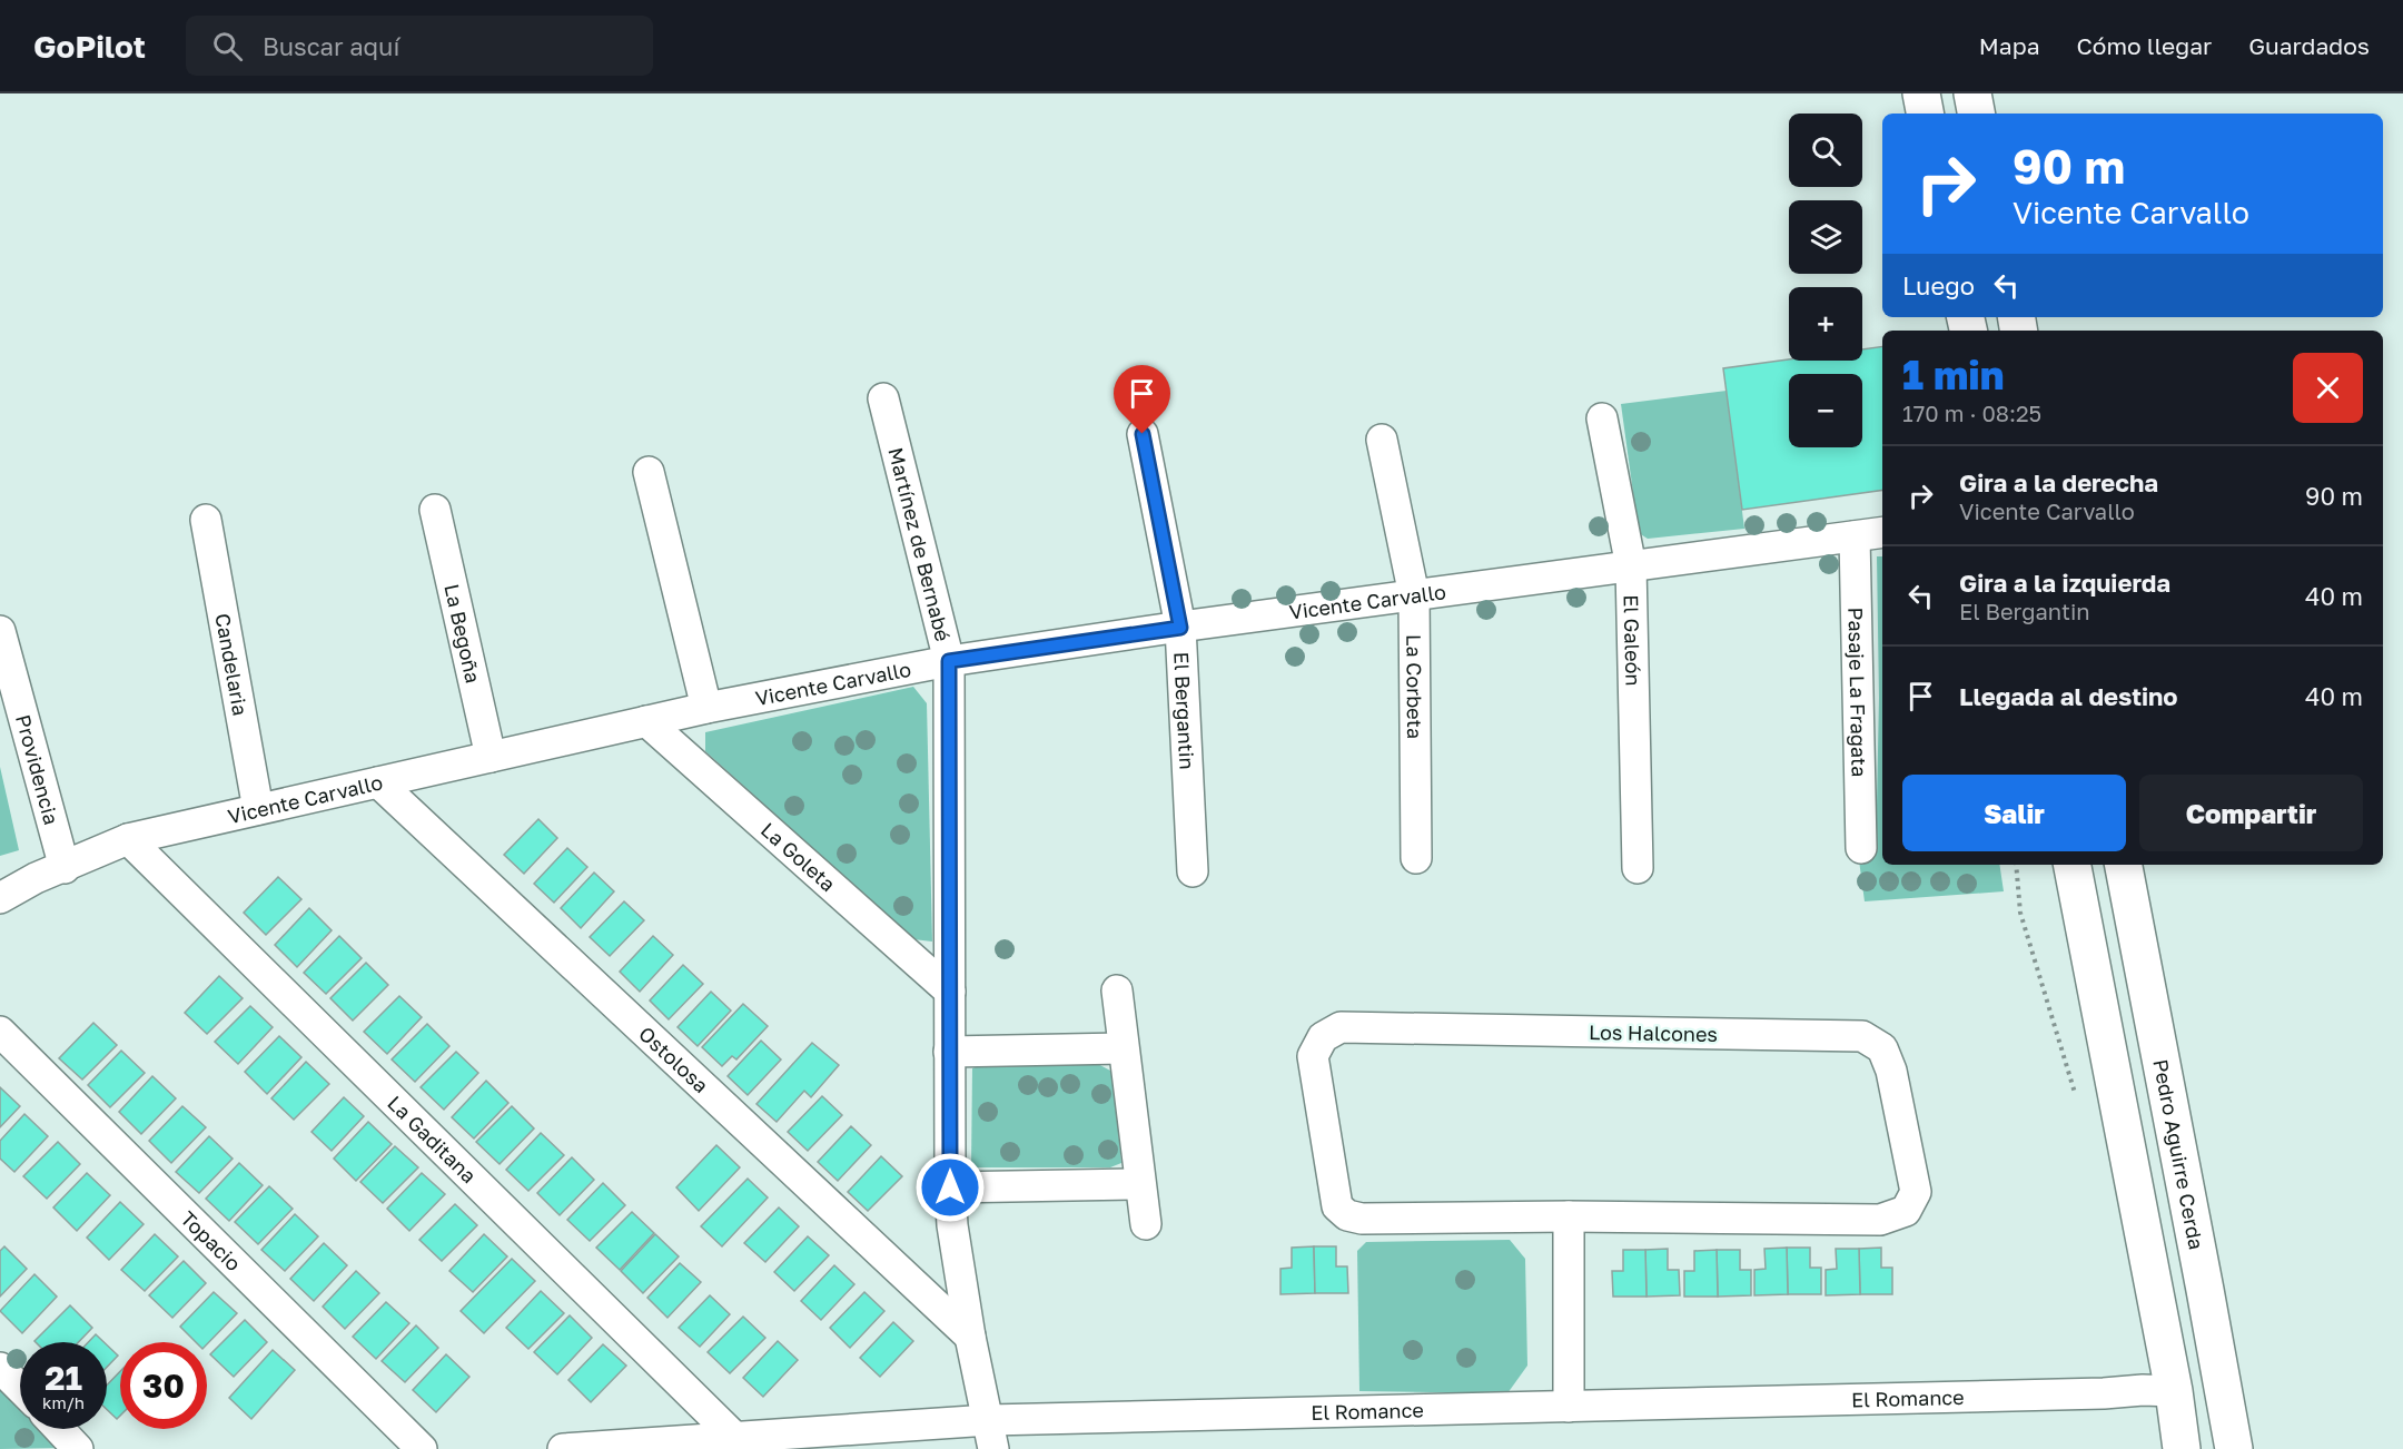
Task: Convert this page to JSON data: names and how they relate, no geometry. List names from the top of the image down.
{
  "streets": {
    "highway": ["Pedro Aguirre Cerda"],
    "street": [
      "Martínez de Bernabé",
      "Vicente Carvallo",
      "La Begoña",
      "El Galeón",
      "Candelaria",
      "La Corbeta",
      "Pasaje La Fragata",
      "El Bergantin",
      "Providencia",
      "La Goleta",
      "Los Halcones",
      "Ostolosa",
      "La Gaditana",
      "Topacio",
      "El Romance"
    ]
  },
  "crossings": [
    ["Martínez de Bernabé", "Vicente Carvallo"],
    ["Martínez de Bernabé", "La Goleta"],
    ["Martínez de Bernabé", "Ostolosa"],
    ["Martínez de Bernabé", "El Romance"],
    ["Vicente Carvallo", "La Begoña"],
    ["Vicente Carvallo", "El Galeón"],
    ["Vicente Carvallo", "Candelaria"],
    ["Vicente Carvallo", "La Corbeta"],
    ["Vicente Carvallo", "Pasaje La Fragata"],
    ["Vicente Carvallo", "El Bergantin"],
    ["Vicente Carvallo", "Providencia"],
    ["Vicente Carvallo", "La Goleta"],
    ["Vicente Carvallo", "Ostolosa"],
    ["Vicente Carvallo", "La Gaditana"],
    ["La Gaditana", "El Romance"]
  ],
  "page": {
    "header": "GoPilot",
    "search": "Buscar aquí",
    "nav": ["Mapa", "Cómo llegar", "Guardados"],
    "map_buttons": ["+", "−"],
    "turn": ["90 m", "Vicente Carvallo"],
    "then": "Luego",
    "heading": ["1 min", "170 m · 08:25"],
    "list": [
      {
        "name": "Gira a la derecha",
        "note": "Vicente Carvallo",
        "value": "90 m"
      },
      {
        "name": "Gira a la izquierda",
        "note": "El Bergantin",
        "value": "40 m"
      },
      {
        "name": "Llegada al destino",
        "value": "40 m"
      }
    ],
    "buttons": ["Salir", "Compartir"],
    "speed": "21 km/h",
    "limit": "30"
  }
}
